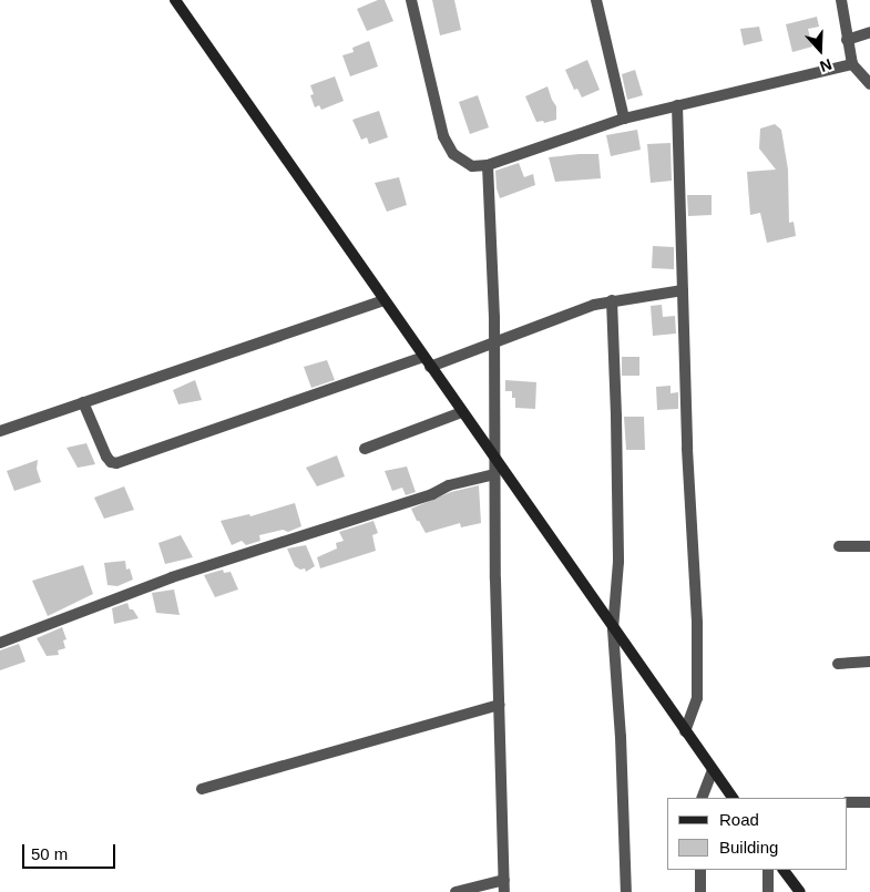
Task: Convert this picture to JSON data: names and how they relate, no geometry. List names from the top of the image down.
{
  "legend": ["Road", "Building"],
  "scale_bar": "50 m",
  "north": "bottom"
}
